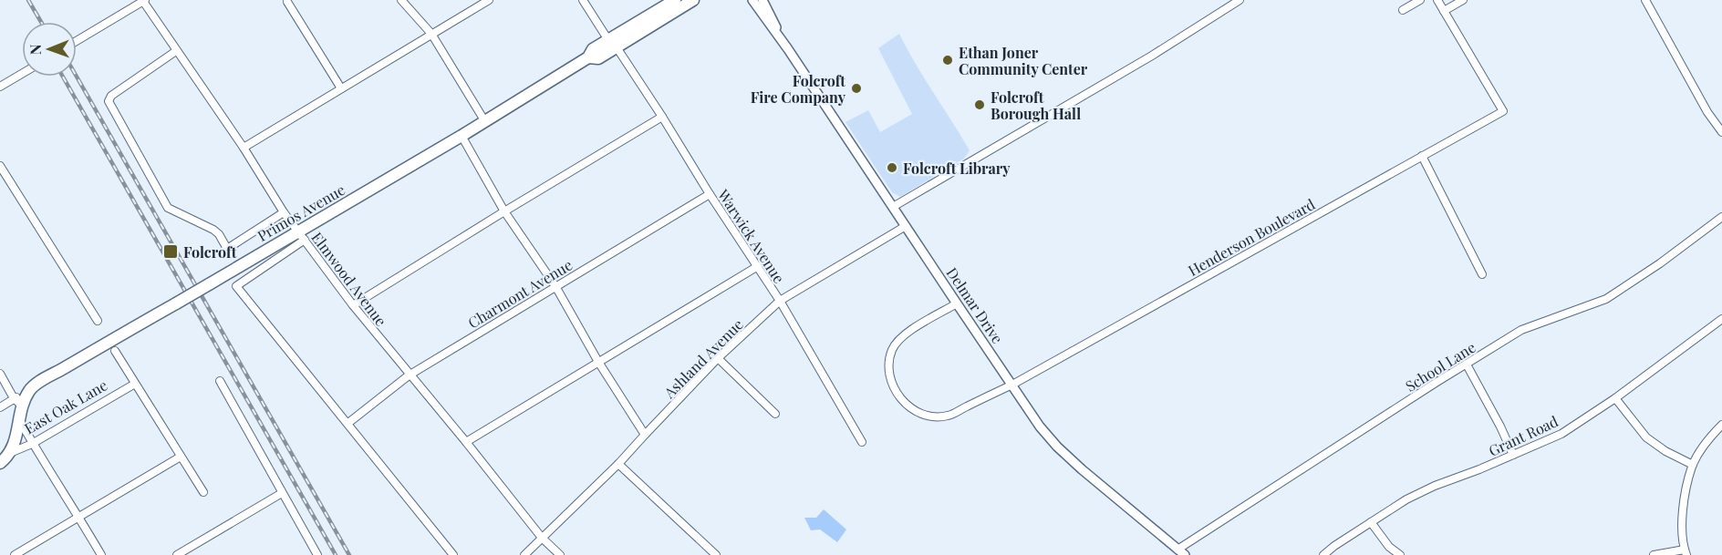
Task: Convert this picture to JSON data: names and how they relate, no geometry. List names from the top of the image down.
{
  "streets": {
    "main road": ["Primos Avenue", "East Oak Lane"],
    "street": [
      "Warwick Avenue",
      "Henderson Boulevard",
      "Elmwood Avenue",
      "Charmont Avenue",
      "Delmar Drive",
      "Ashland Avenue",
      "School Lane",
      "Grant Road"
    ]
  },
  "crossings": [
    ["Primos Avenue", "Warwick Avenue"],
    ["Primos Avenue", "Elmwood Avenue"],
    ["Primos Avenue", "East Oak Lane"],
    ["Warwick Avenue", "Charmont Avenue"],
    ["Warwick Avenue", "Ashland Avenue"],
    ["Henderson Boulevard", "Delmar Drive"],
    ["Elmwood Avenue", "Charmont Avenue"],
    ["Elmwood Avenue", "Ashland Avenue"],
    ["Delmar Drive", "Ashland Avenue"],
    ["Delmar Drive", "School Lane"]
  ],
  "places": {
    "other": [
      "Ethan Joner Community Center",
      "Folcroft Fire Company",
      "Folcroft Borough Hall",
      "Folcroft Library"
    ],
    "transit": ["Folcroft"]
  },
  "north": "left"
}
